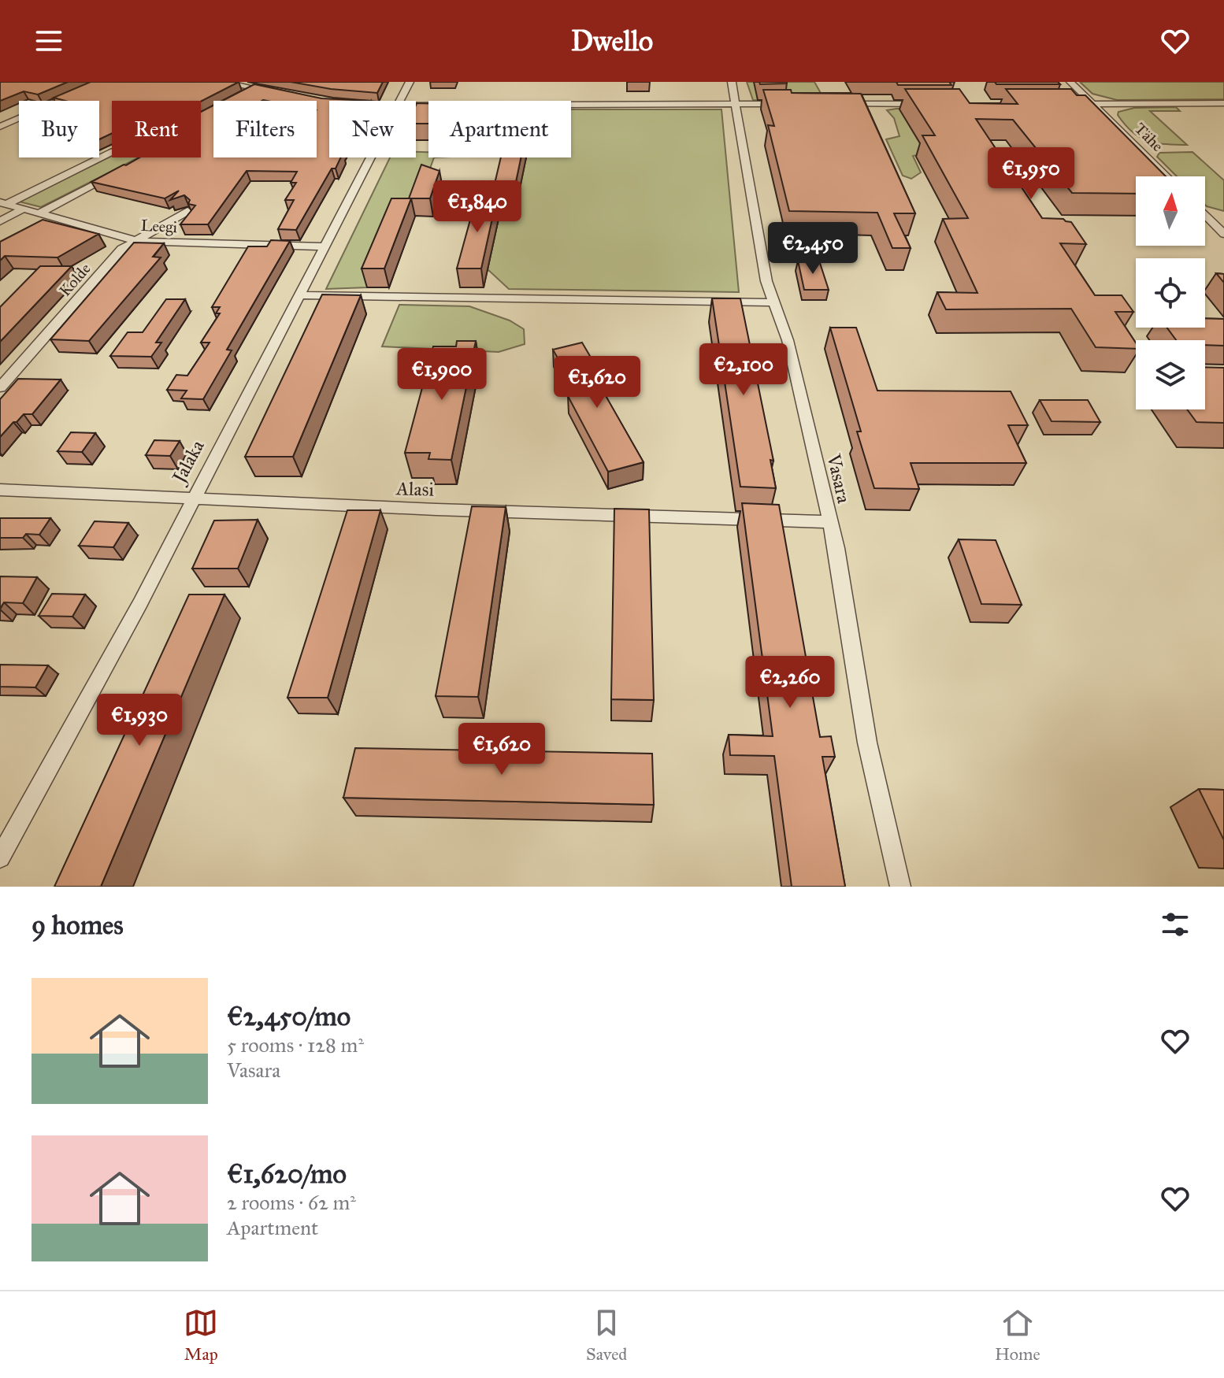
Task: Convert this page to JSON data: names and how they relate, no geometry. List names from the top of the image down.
{
  "streets": {
    "street": [
      "Tähe",
      "Leegi",
      "Kolde",
      "Jalaka",
      "Vasara",
      "Alasi"
    ]
  },
  "crossings": [
    ["Leegi", "Kolde"],
    ["Leegi", "Jalaka"],
    ["Jalaka", "Alasi"],
    ["Vasara", "Alasi"]
  ],
  "north": "top",
  "page": {
    "header": "Dwello",
    "chip": [
      "Buy",
      "Rent",
      "Filters",
      "New",
      "Apartment"
    ],
    "price": [
      "€1,950",
      "€1,840",
      "€2,450",
      "€2,100",
      "€1,900",
      "€1,620",
      "€2,260",
      "€1,930",
      "€1,620"
    ],
    "heading": "9 homes",
    "list": [
      {
        "name": "€2,450/mo",
        "note": "5 rooms · 128 m² · Vasara"
      },
      {
        "name": "€1,620/mo",
        "note": "2 rooms · 62 m² · Apartment"
      }
    ],
    "tabs": ["Map", "Saved", "Home"]
  }
}
